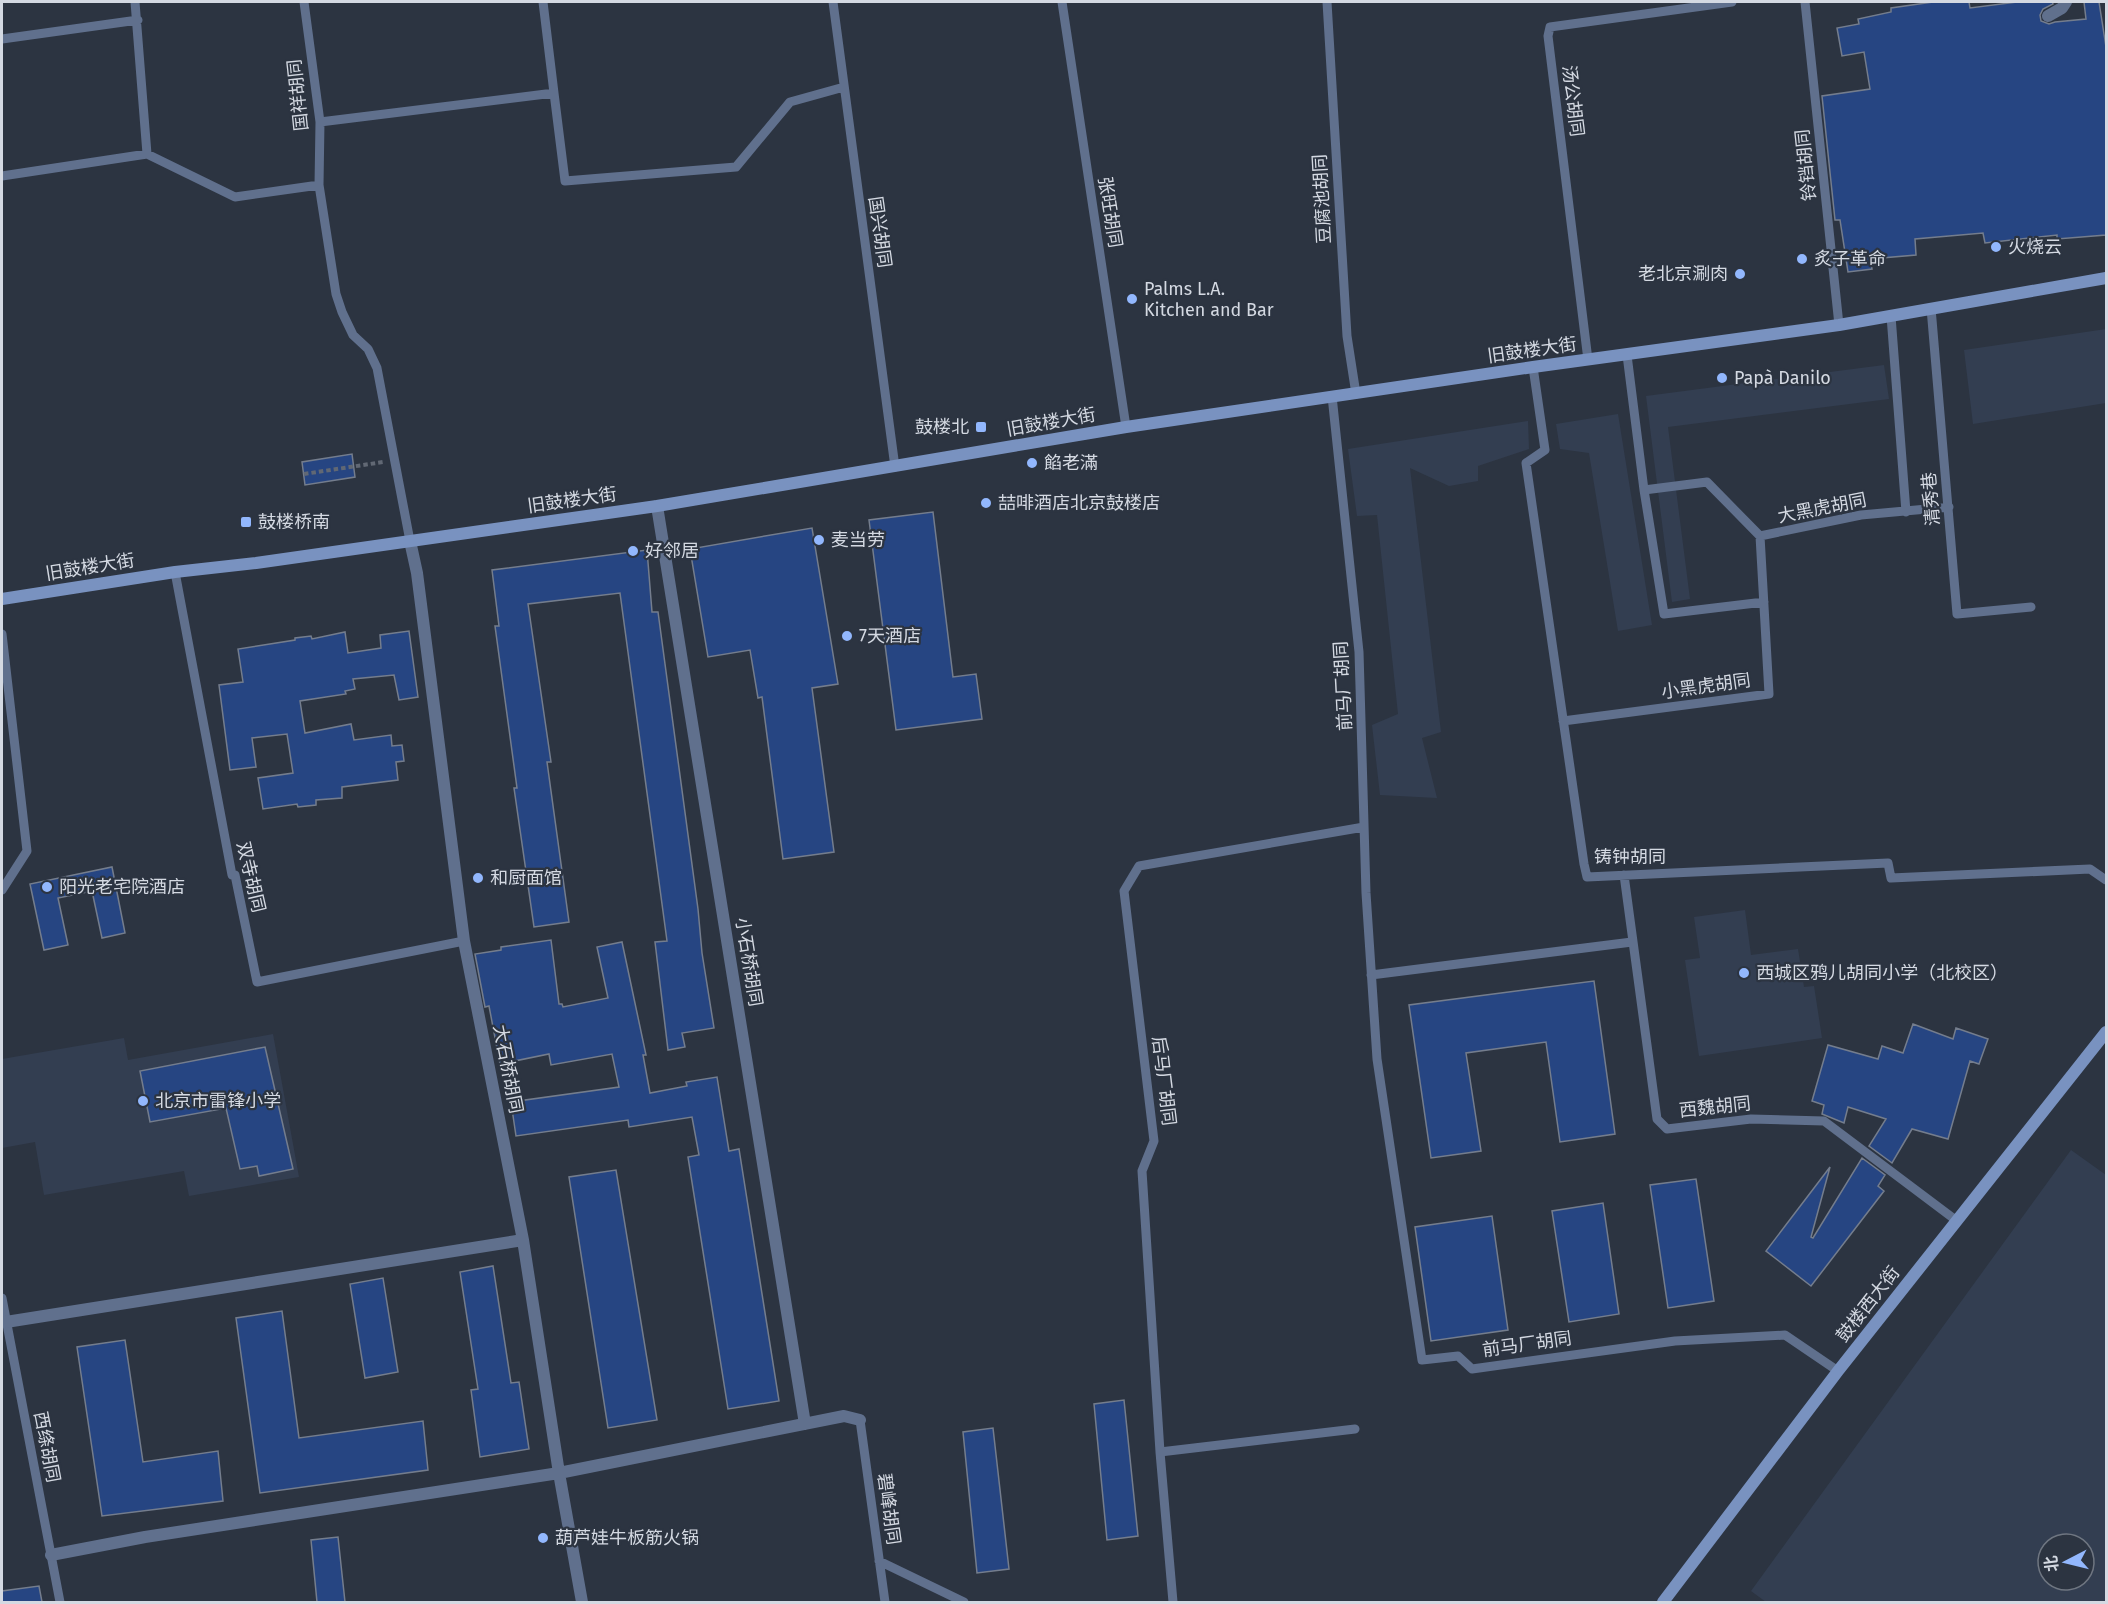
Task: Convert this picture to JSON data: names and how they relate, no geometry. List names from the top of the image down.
{
  "streets": {
    "main road": ["旧鼓楼大街", "鼓楼西大街"],
    "street": ["小石桥胡同", "大石桥胡同"],
    "lane": [
      "国祥胡同",
      "汤公胡同",
      "铃铛胡同",
      "豆腐池胡同",
      "张旺胡同",
      "国兴胡同",
      "清秀巷",
      "大黑虎胡同",
      "前马厂胡同",
      "小黑虎胡同",
      "铸钟胡同",
      "双寺胡同",
      "后马厂胡同",
      "西魏胡同",
      "西绦胡同",
      "碧峰胡同"
    ]
  },
  "crossings": [
    ["国祥胡同", "旧鼓楼大街"],
    ["国祥胡同", "大石桥胡同"],
    ["汤公胡同", "旧鼓楼大街"],
    ["铃铛胡同", "旧鼓楼大街"],
    ["豆腐池胡同", "旧鼓楼大街"],
    ["张旺胡同", "旧鼓楼大街"],
    ["国兴胡同", "旧鼓楼大街"],
    ["旧鼓楼大街", "清秀巷"],
    ["旧鼓楼大街", "前马厂胡同"],
    ["旧鼓楼大街", "铸钟胡同"],
    ["旧鼓楼大街", "双寺胡同"],
    ["旧鼓楼大街", "小石桥胡同"],
    ["旧鼓楼大街", "大石桥胡同"],
    ["清秀巷", "大黑虎胡同"],
    ["大黑虎胡同", "小黑虎胡同"],
    ["前马厂胡同", "后马厂胡同"],
    ["前马厂胡同", "鼓楼西大街"],
    ["小黑虎胡同", "铸钟胡同"],
    ["铸钟胡同", "西魏胡同"],
    ["双寺胡同", "大石桥胡同"],
    ["西魏胡同", "鼓楼西大街"]
  ],
  "places": {
    "other": [
      "火烧云",
      "炙子革命",
      "老北京涮肉",
      "Palms L.A. Kitchen and Bar",
      "Papà Danilo",
      "餡老滿",
      "喆啡酒店北京鼓楼店",
      "麦当劳",
      "好邻居",
      "7天酒店",
      "和厨面馆",
      "阳光老宅院酒店",
      "西城区鸦儿胡同小学（北校区）",
      "北京市雷锋小学",
      "葫芦娃牛板筋火锅"
    ],
    "transit": ["鼓楼北", "鼓楼桥南"]
  },
  "north": "left"
}
